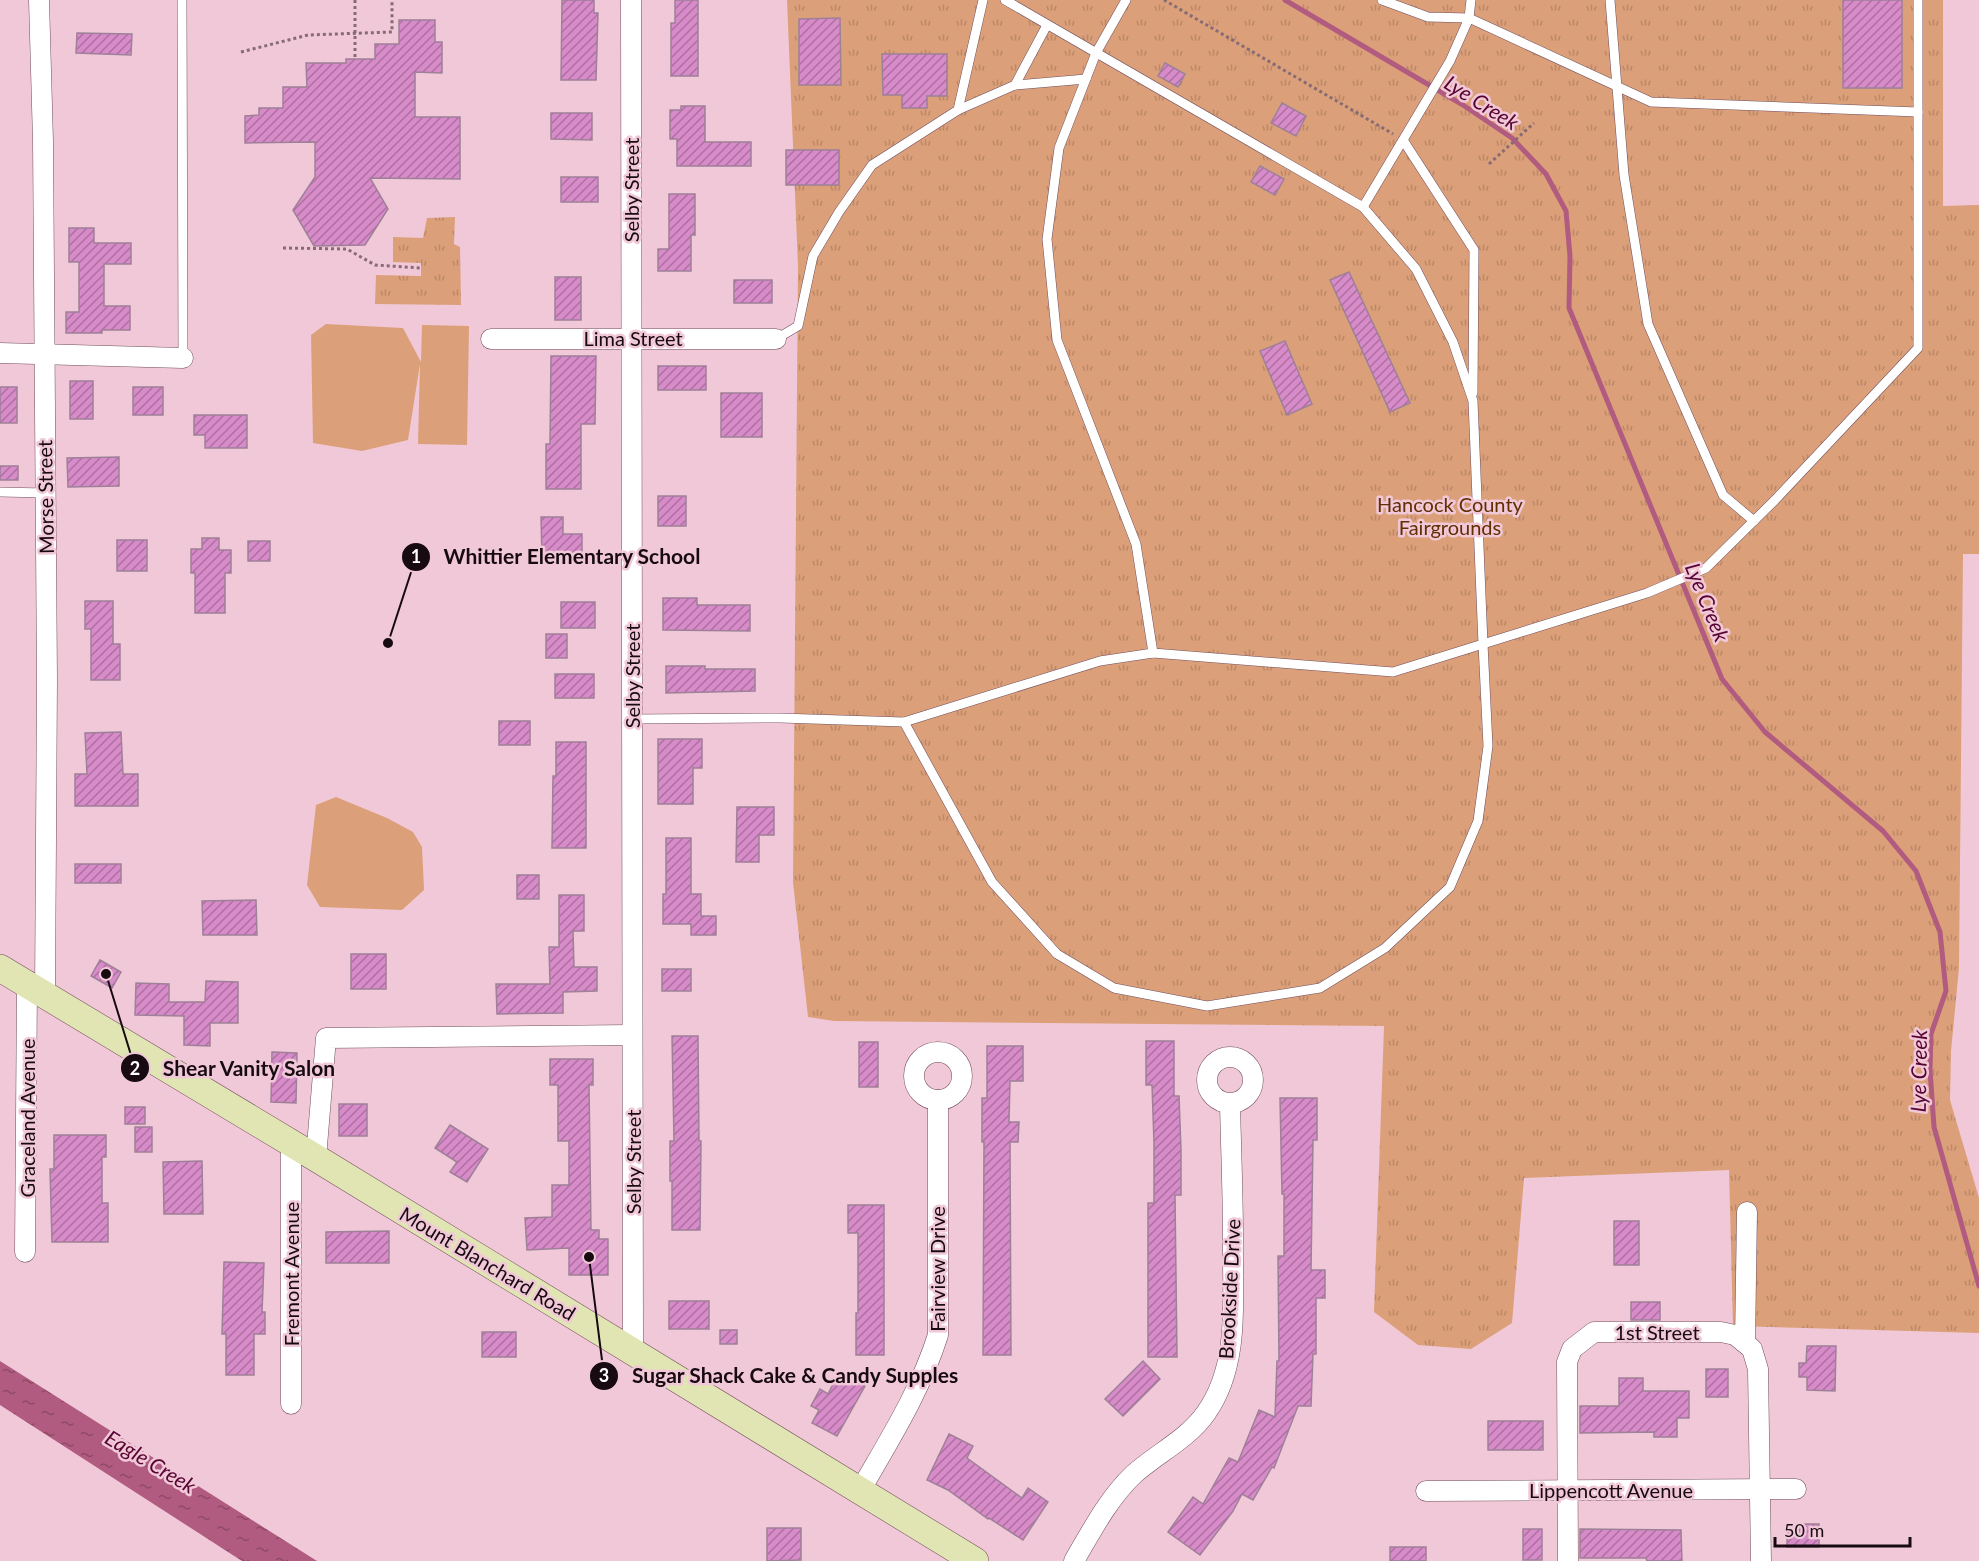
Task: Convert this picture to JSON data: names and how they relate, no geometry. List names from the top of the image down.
{
  "streets": {
    "main road": ["Mount Blanchard Road"],
    "street": [
      "Selby Street",
      "Lima Street",
      "Morse Street",
      "Graceland Avenue",
      "Fairview Drive",
      "Fremont Avenue",
      "Brookside Drive",
      "1st Street",
      "Lippencott Avenue"
    ]
  },
  "crossings": [
    ["Selby Street", "Lima Street"],
    ["Selby Street", "Mount Blanchard Road"],
    ["Morse Street", "Graceland Avenue"],
    ["Morse Street", "Mount Blanchard Road"],
    ["Graceland Avenue", "Mount Blanchard Road"],
    ["Mount Blanchard Road", "Fairview Drive"],
    ["Mount Blanchard Road", "Fremont Avenue"],
    ["1st Street", "Lippencott Avenue"]
  ],
  "water": ["Lye Creek", "Eagle Creek"],
  "parks": ["Hancock County Fairgrounds"],
  "places": ["Whittier Elementary School", "Shear Vanity Salon", "Sugar Shack Cake & Candy Supples"],
  "scale_bar": "50 m"
}
